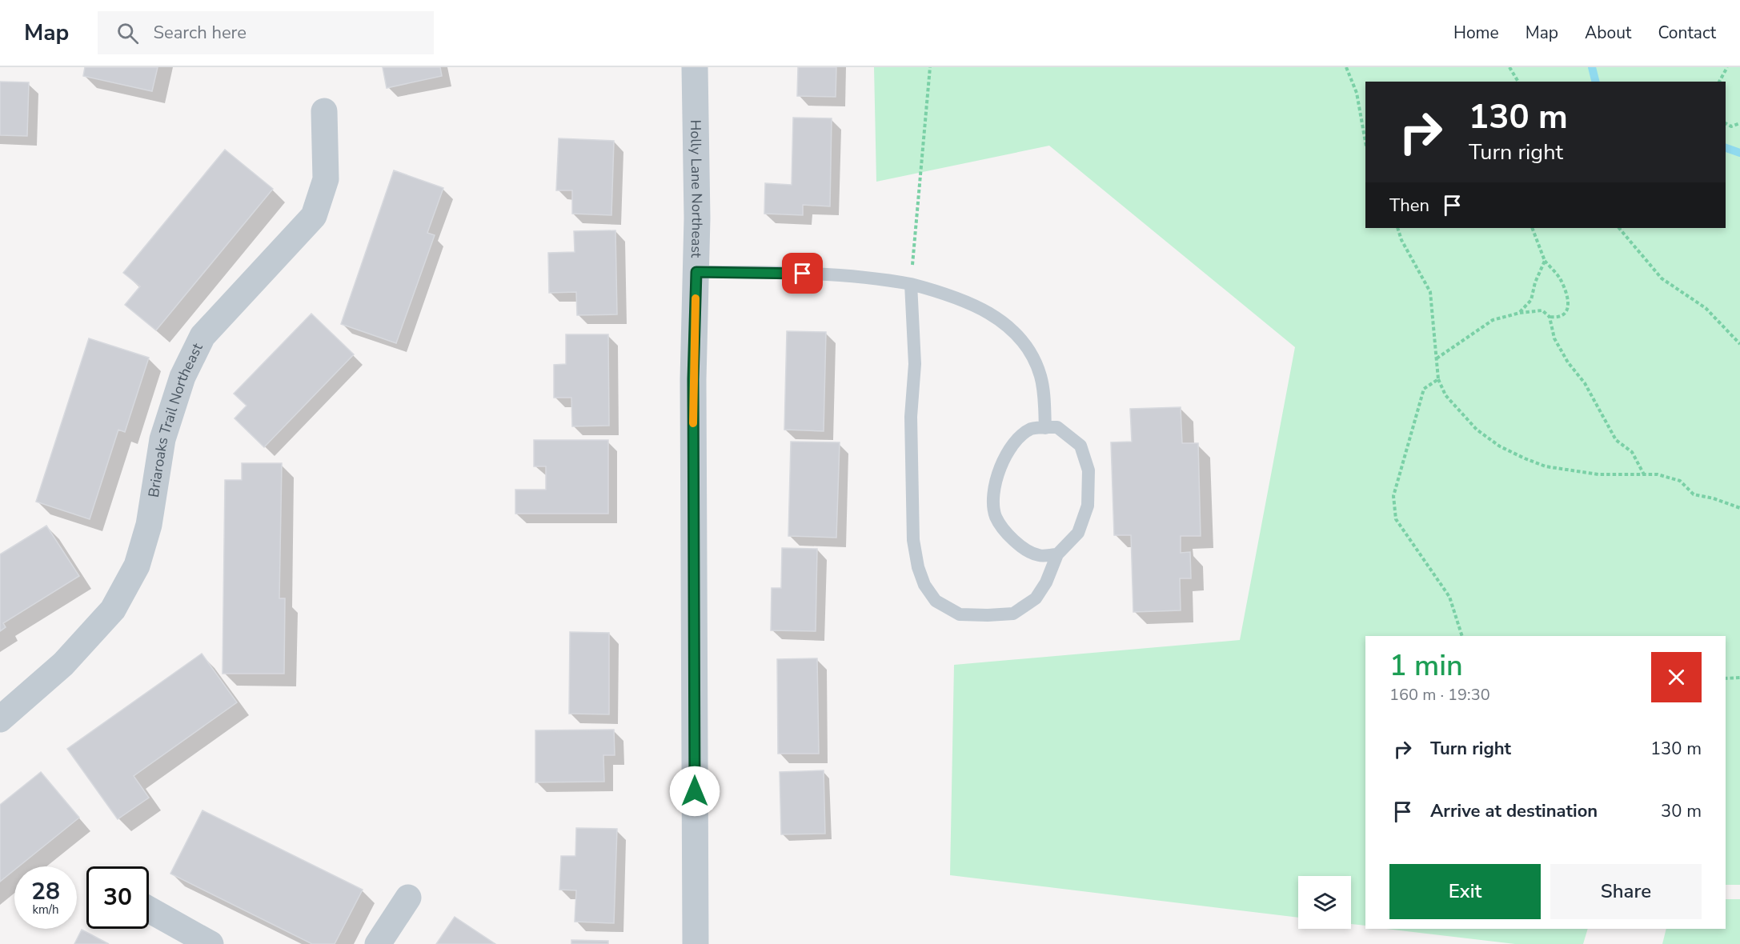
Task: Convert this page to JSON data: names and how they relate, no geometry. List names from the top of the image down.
{
  "streets": {
    "street": ["Holly Lane Northeast", "Briaroaks Trail Northeast"]
  },
  "page": {
    "header": "Map",
    "search": "Search here",
    "nav": [
      "Home",
      "Map",
      "About",
      "Contact"
    ],
    "turn": ["130 m", "Turn right"],
    "then": "Then",
    "heading": ["1 min", "160 m · 19:30"],
    "list": [
      {
        "name": "Turn right",
        "value": "130 m"
      },
      {
        "name": "Arrive at destination",
        "value": "30 m"
      }
    ],
    "buttons": ["Exit", "Share"],
    "speed": "28 km/h",
    "limit": "30"
  }
}
